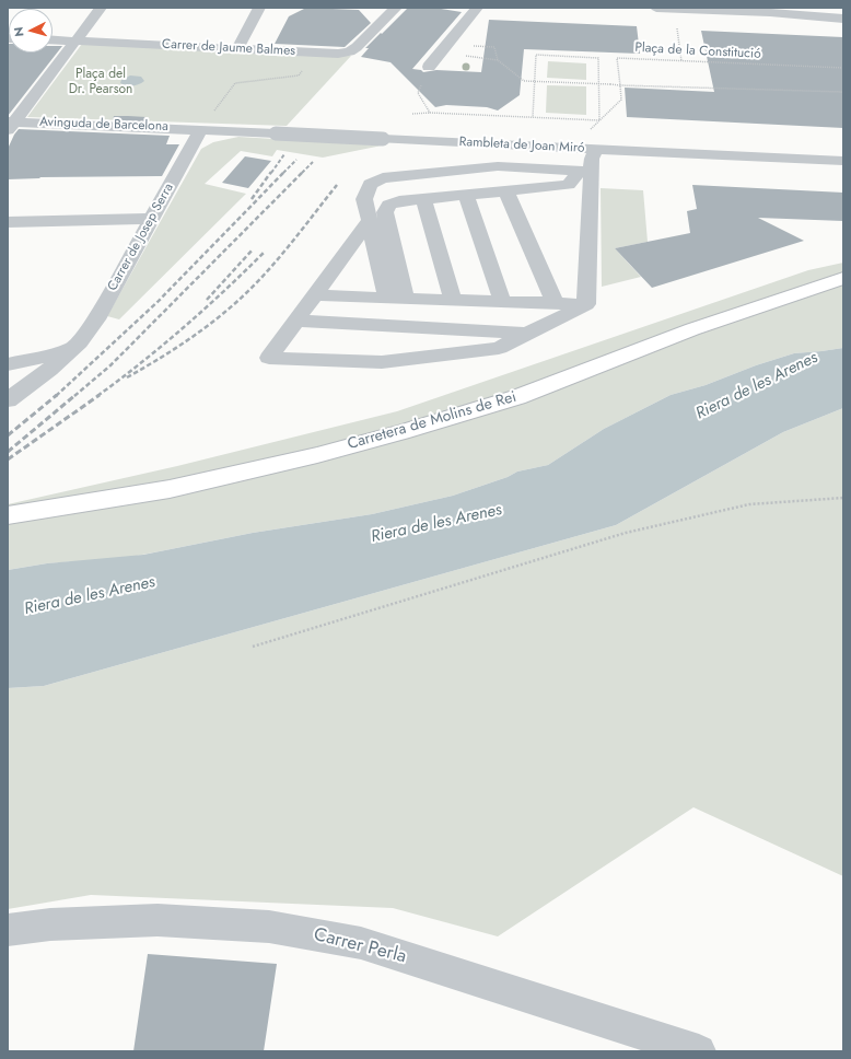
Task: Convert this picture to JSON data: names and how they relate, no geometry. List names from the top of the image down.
{
  "streets": {
    "main road": ["Carretera de Molins de Rei"],
    "street": [
      "Carrer de Jaume Balmes",
      "Avinguda de Barcelona",
      "Rambleta de Joan Miró",
      "Carrer de Josep Serra",
      "Carrer Perla"
    ],
    "path": ["Plaça de la Constitució"]
  },
  "crossings": [
    ["Avinguda de Barcelona", "Rambleta de Joan Miró"],
    ["Avinguda de Barcelona", "Carrer de Josep Serra"],
    ["Rambleta de Joan Miró", "Carrer de Josep Serra"]
  ],
  "water": ["Riera de les Arenes"],
  "parks": ["Plaça del Dr. Pearson"],
  "north": "left"
}
